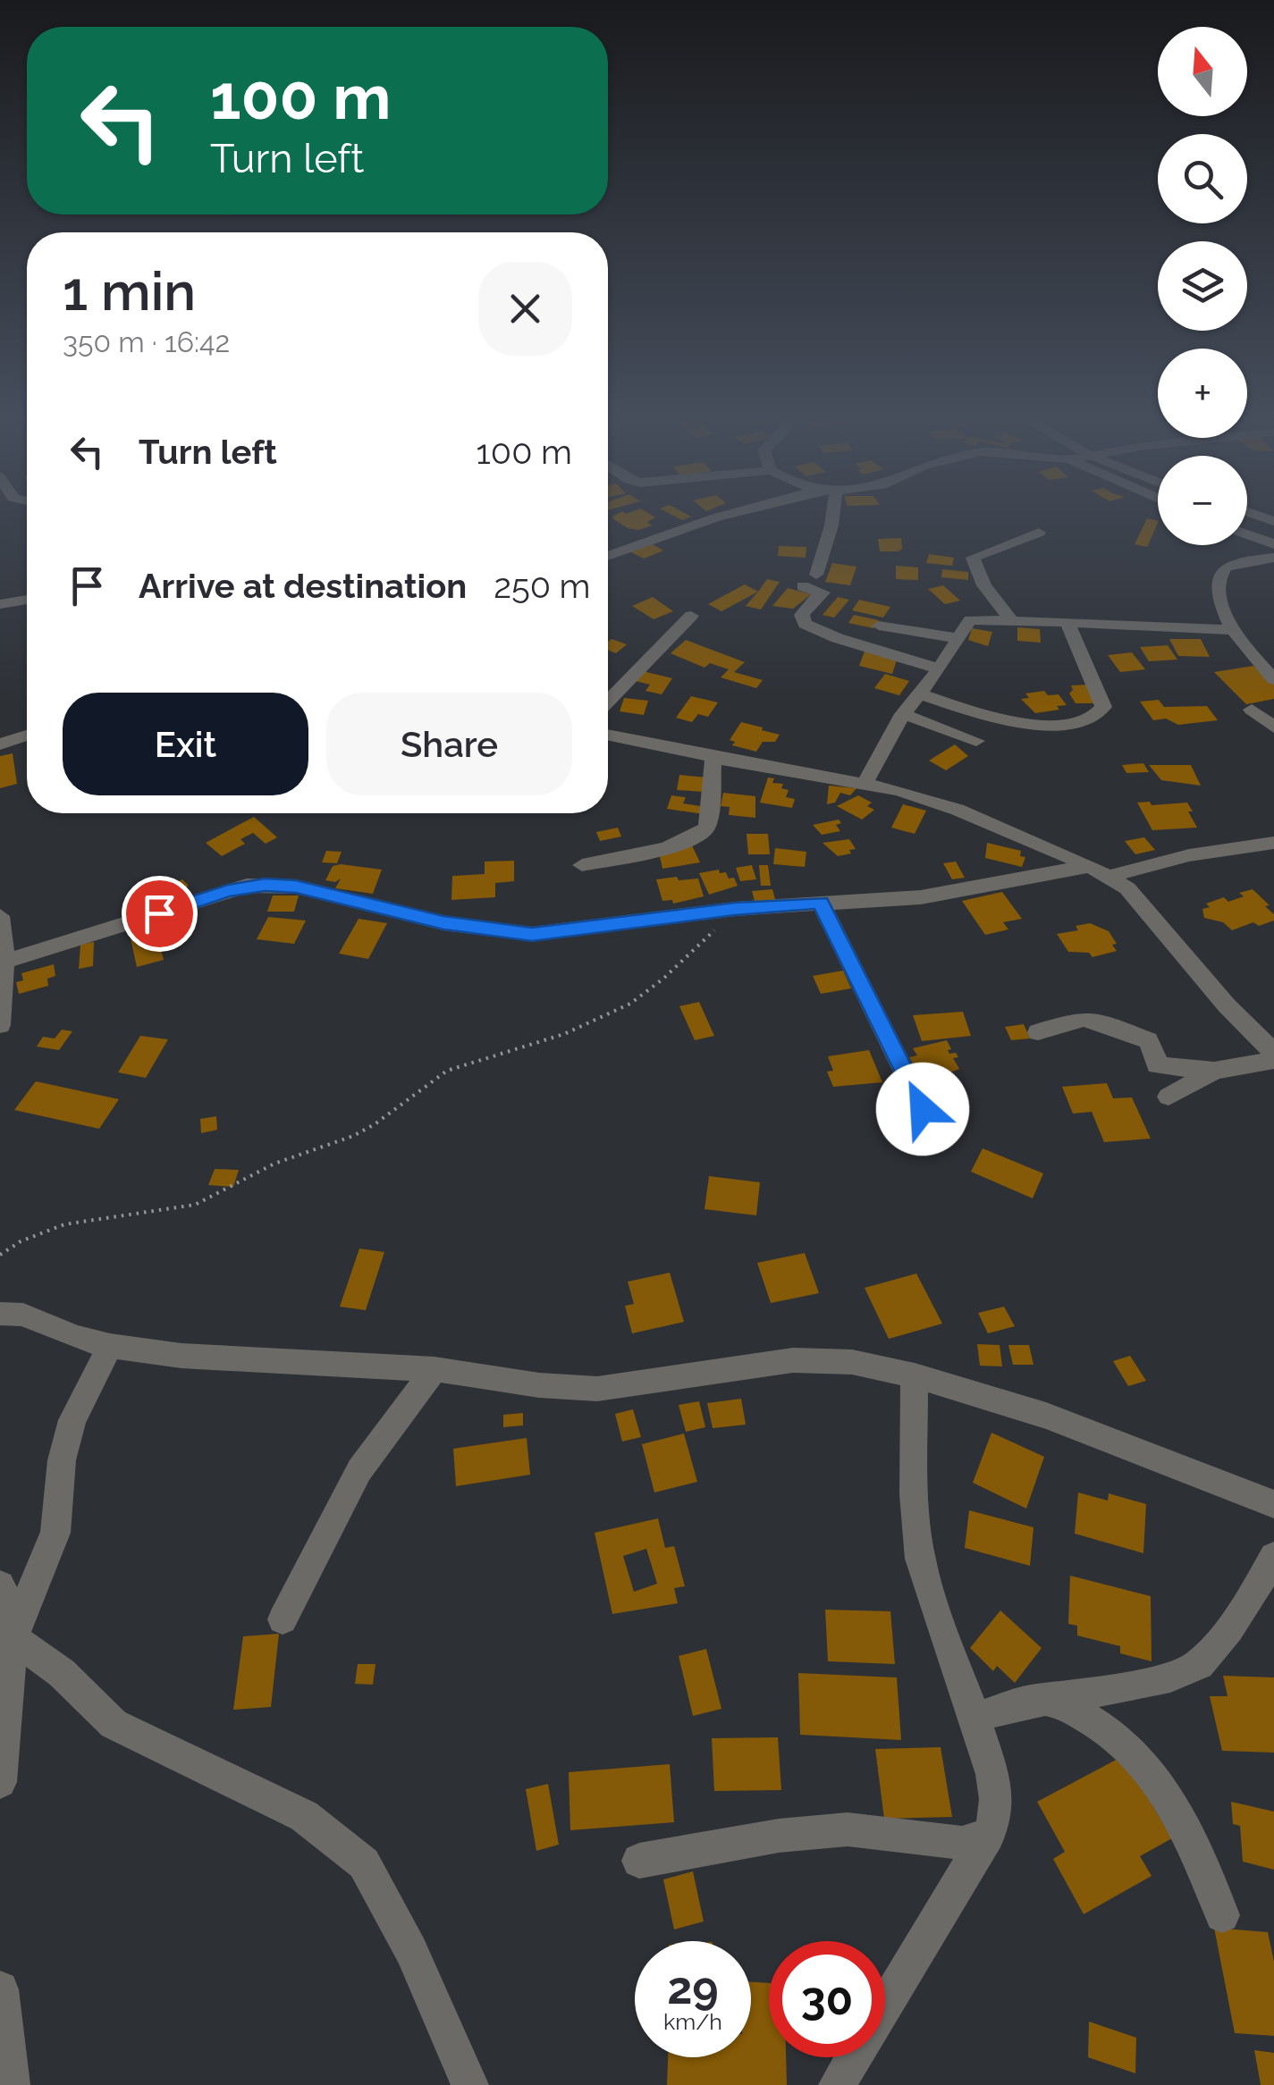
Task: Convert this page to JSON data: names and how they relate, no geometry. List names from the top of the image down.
{
  "north": "top",
  "page": {
    "map_buttons": ["+", "−"],
    "turn": ["100 m", "Turn left"],
    "heading": ["1 min", "350 m · 16:42"],
    "list": [
      {
        "name": "Turn left",
        "value": "100 m"
      },
      {
        "name": "Arrive at destination",
        "value": "250 m"
      }
    ],
    "buttons": ["Exit", "Share"],
    "speed": "29 km/h",
    "limit": "30"
  }
}
